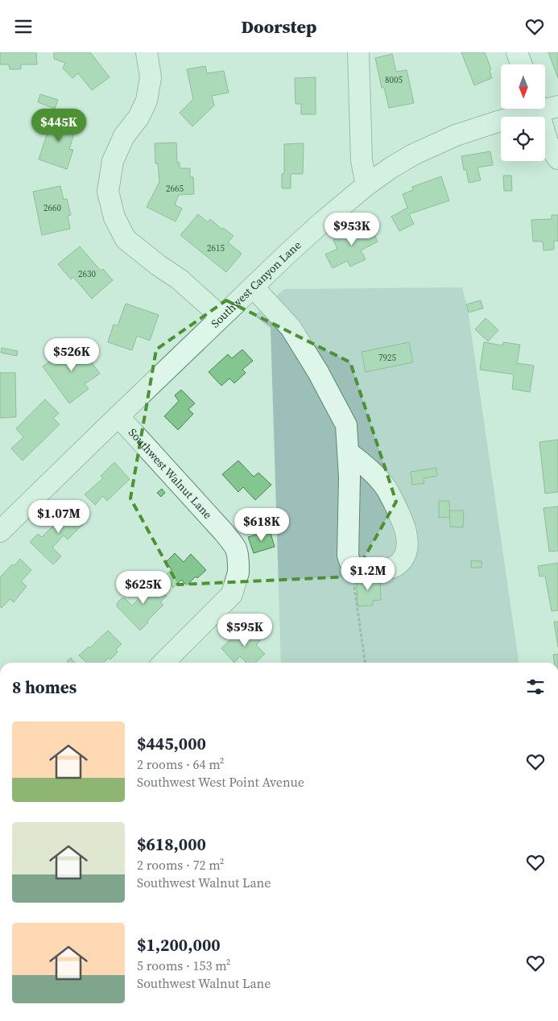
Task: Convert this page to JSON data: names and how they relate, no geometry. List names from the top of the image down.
{
  "streets": {
    "street": ["Southwest Canyon Lane", "Southwest Walnut Lane"]
  },
  "crossings": [
    ["Southwest Canyon Lane", "Southwest Walnut Lane"]
  ],
  "house_numbers": [
    "8005",
    "2665",
    "2660",
    "2615",
    "2630",
    "7925"
  ],
  "north": "bottom",
  "page": {
    "header": "Doorstep",
    "price": [
      "$445K",
      "$953K",
      "$526K",
      "$1.07M",
      "$618K",
      "$1.2M",
      "$625K",
      "$595K"
    ],
    "heading": "8 homes",
    "list": [
      {
        "name": "$445,000",
        "note": "2 rooms · 64 m² · Southwest West Point Avenue"
      },
      {
        "name": "$618,000",
        "note": "2 rooms · 72 m² · Southwest Walnut Lane"
      },
      {
        "name": "$1,200,000",
        "note": "5 rooms · 153 m² · Southwest Walnut Lane"
      }
    ]
  }
}
